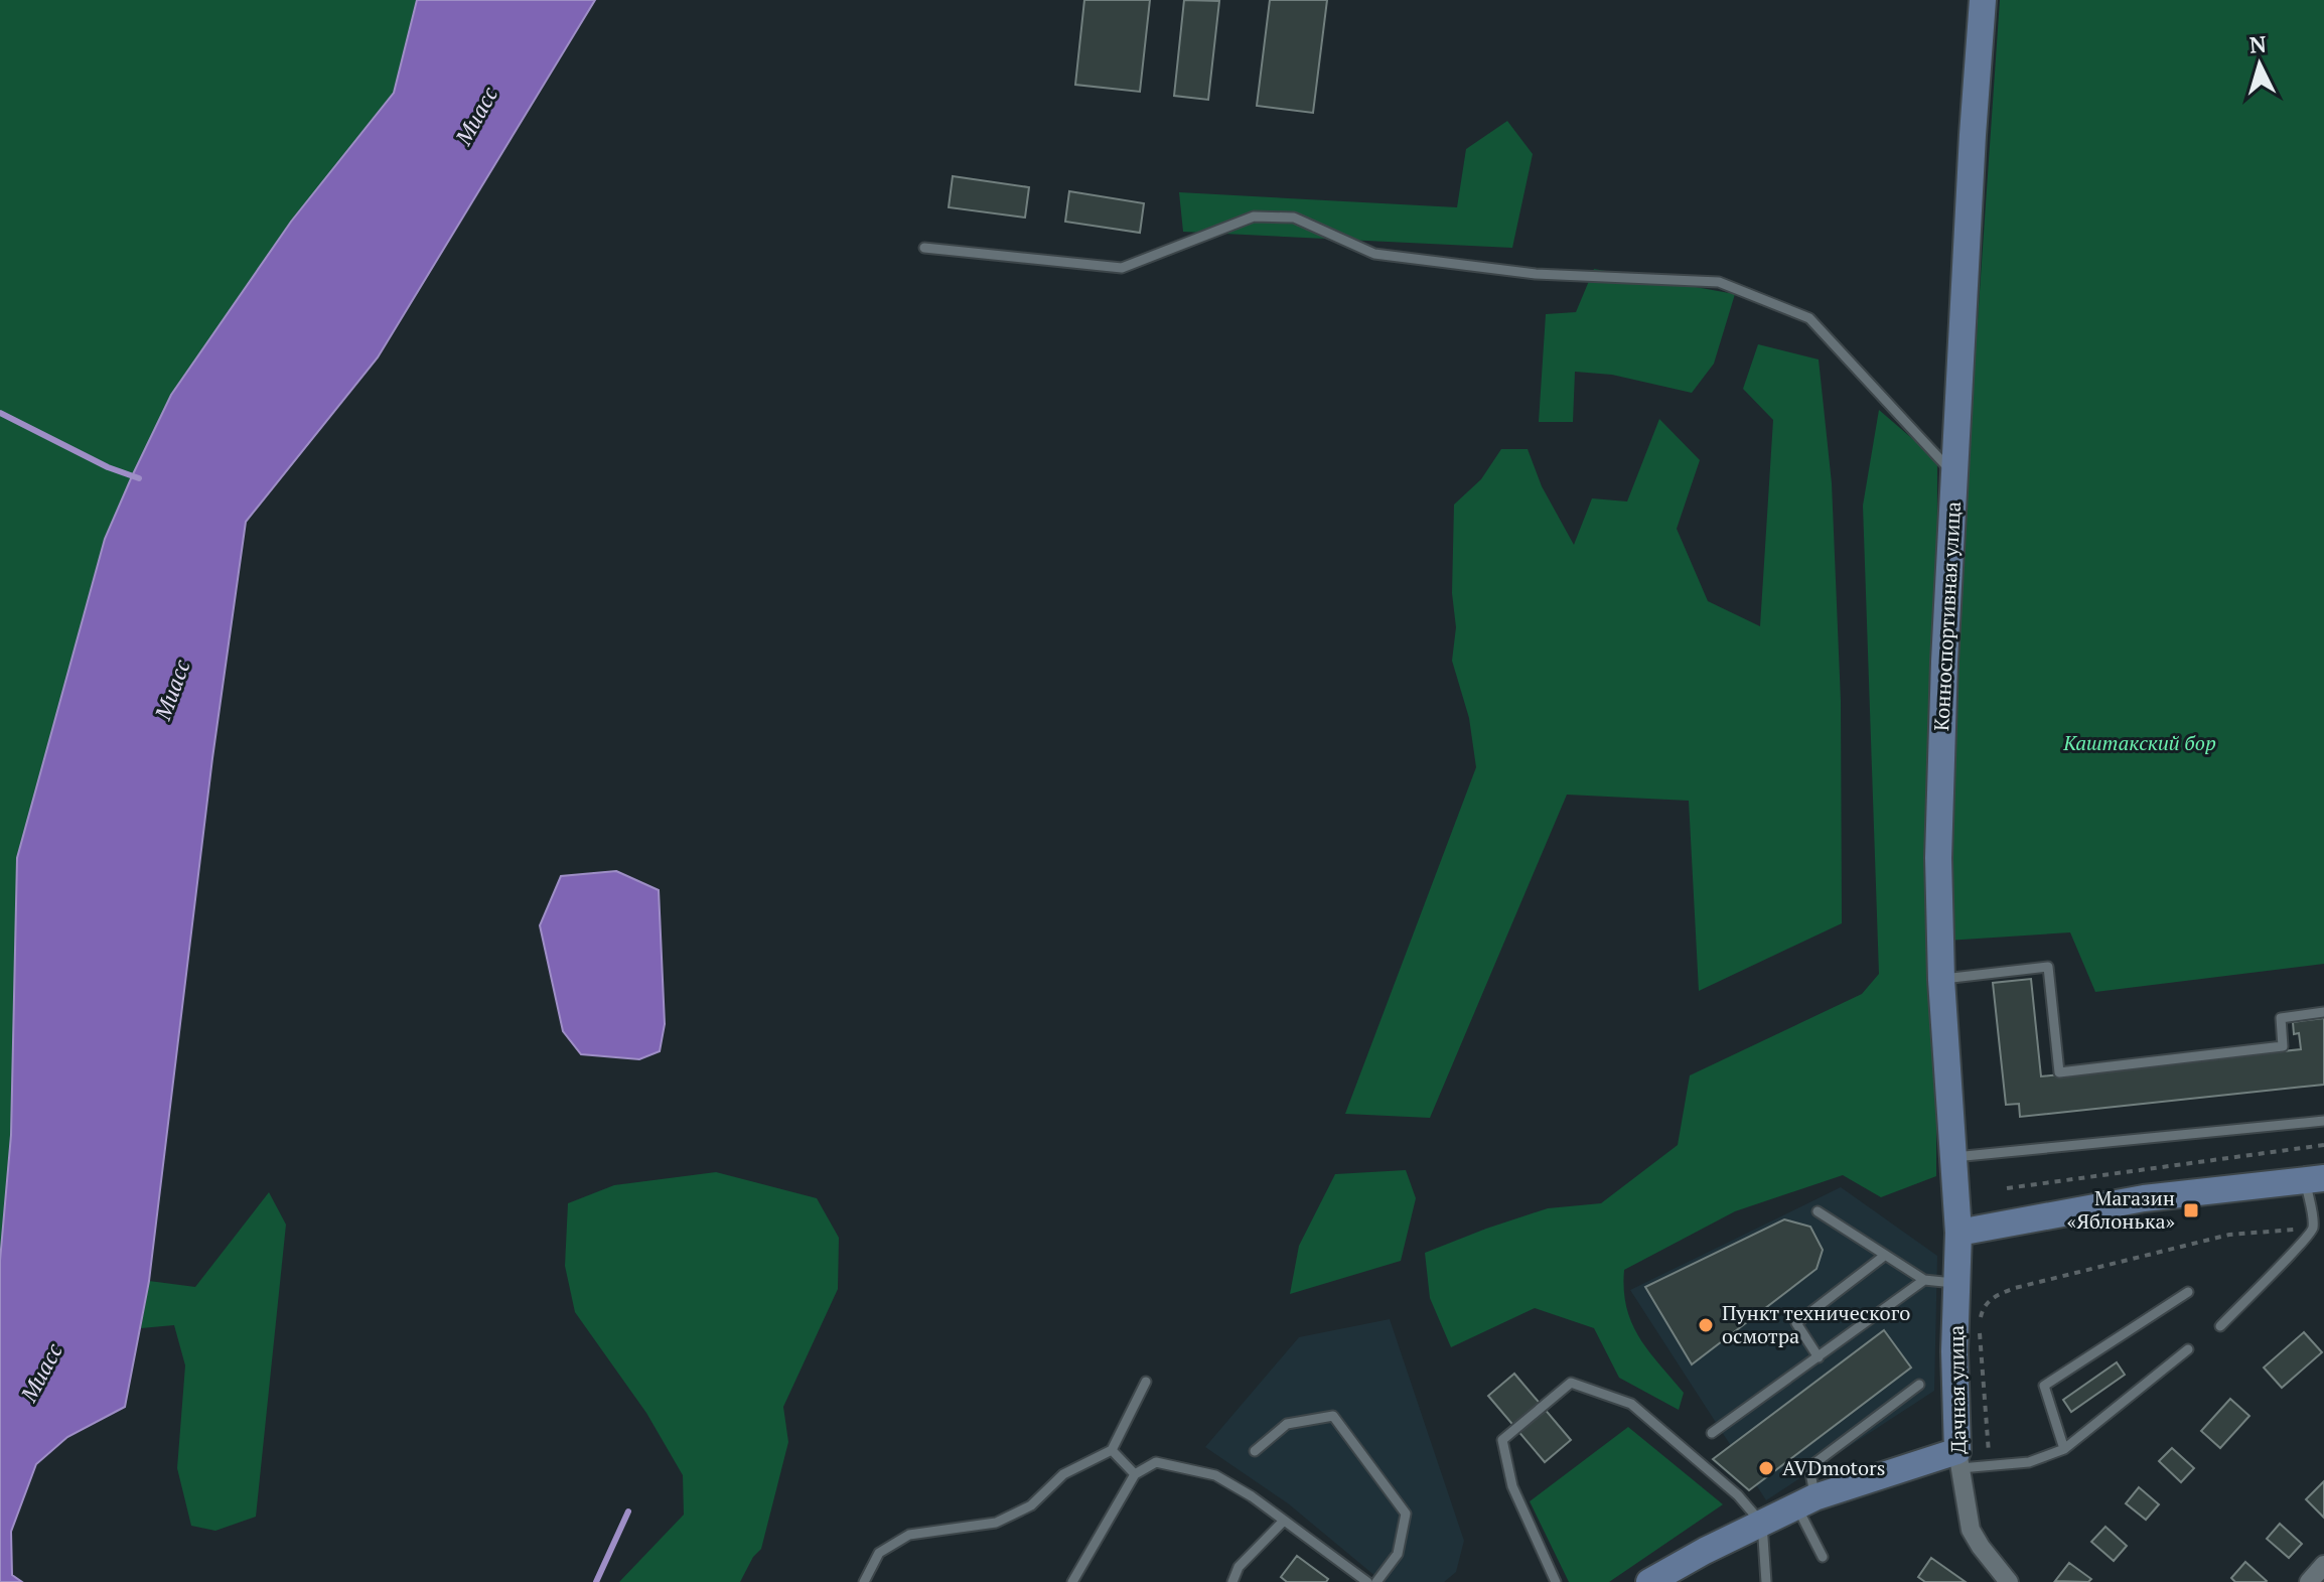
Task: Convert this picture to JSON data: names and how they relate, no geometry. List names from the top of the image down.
{
  "streets": {
    "main road": ["Конноспортивная улица", "Дачная улица"]
  },
  "crossings": [
    ["Конноспортивная улица", "Дачная улица"]
  ],
  "water": ["Миасс"],
  "parks": ["Каштакский бор"],
  "places": {
    "transit": ["Магазин «Яблонька»"],
    "other": ["Пункт технического осмотра", "AVDmotors"]
  },
  "north": "top"
}
